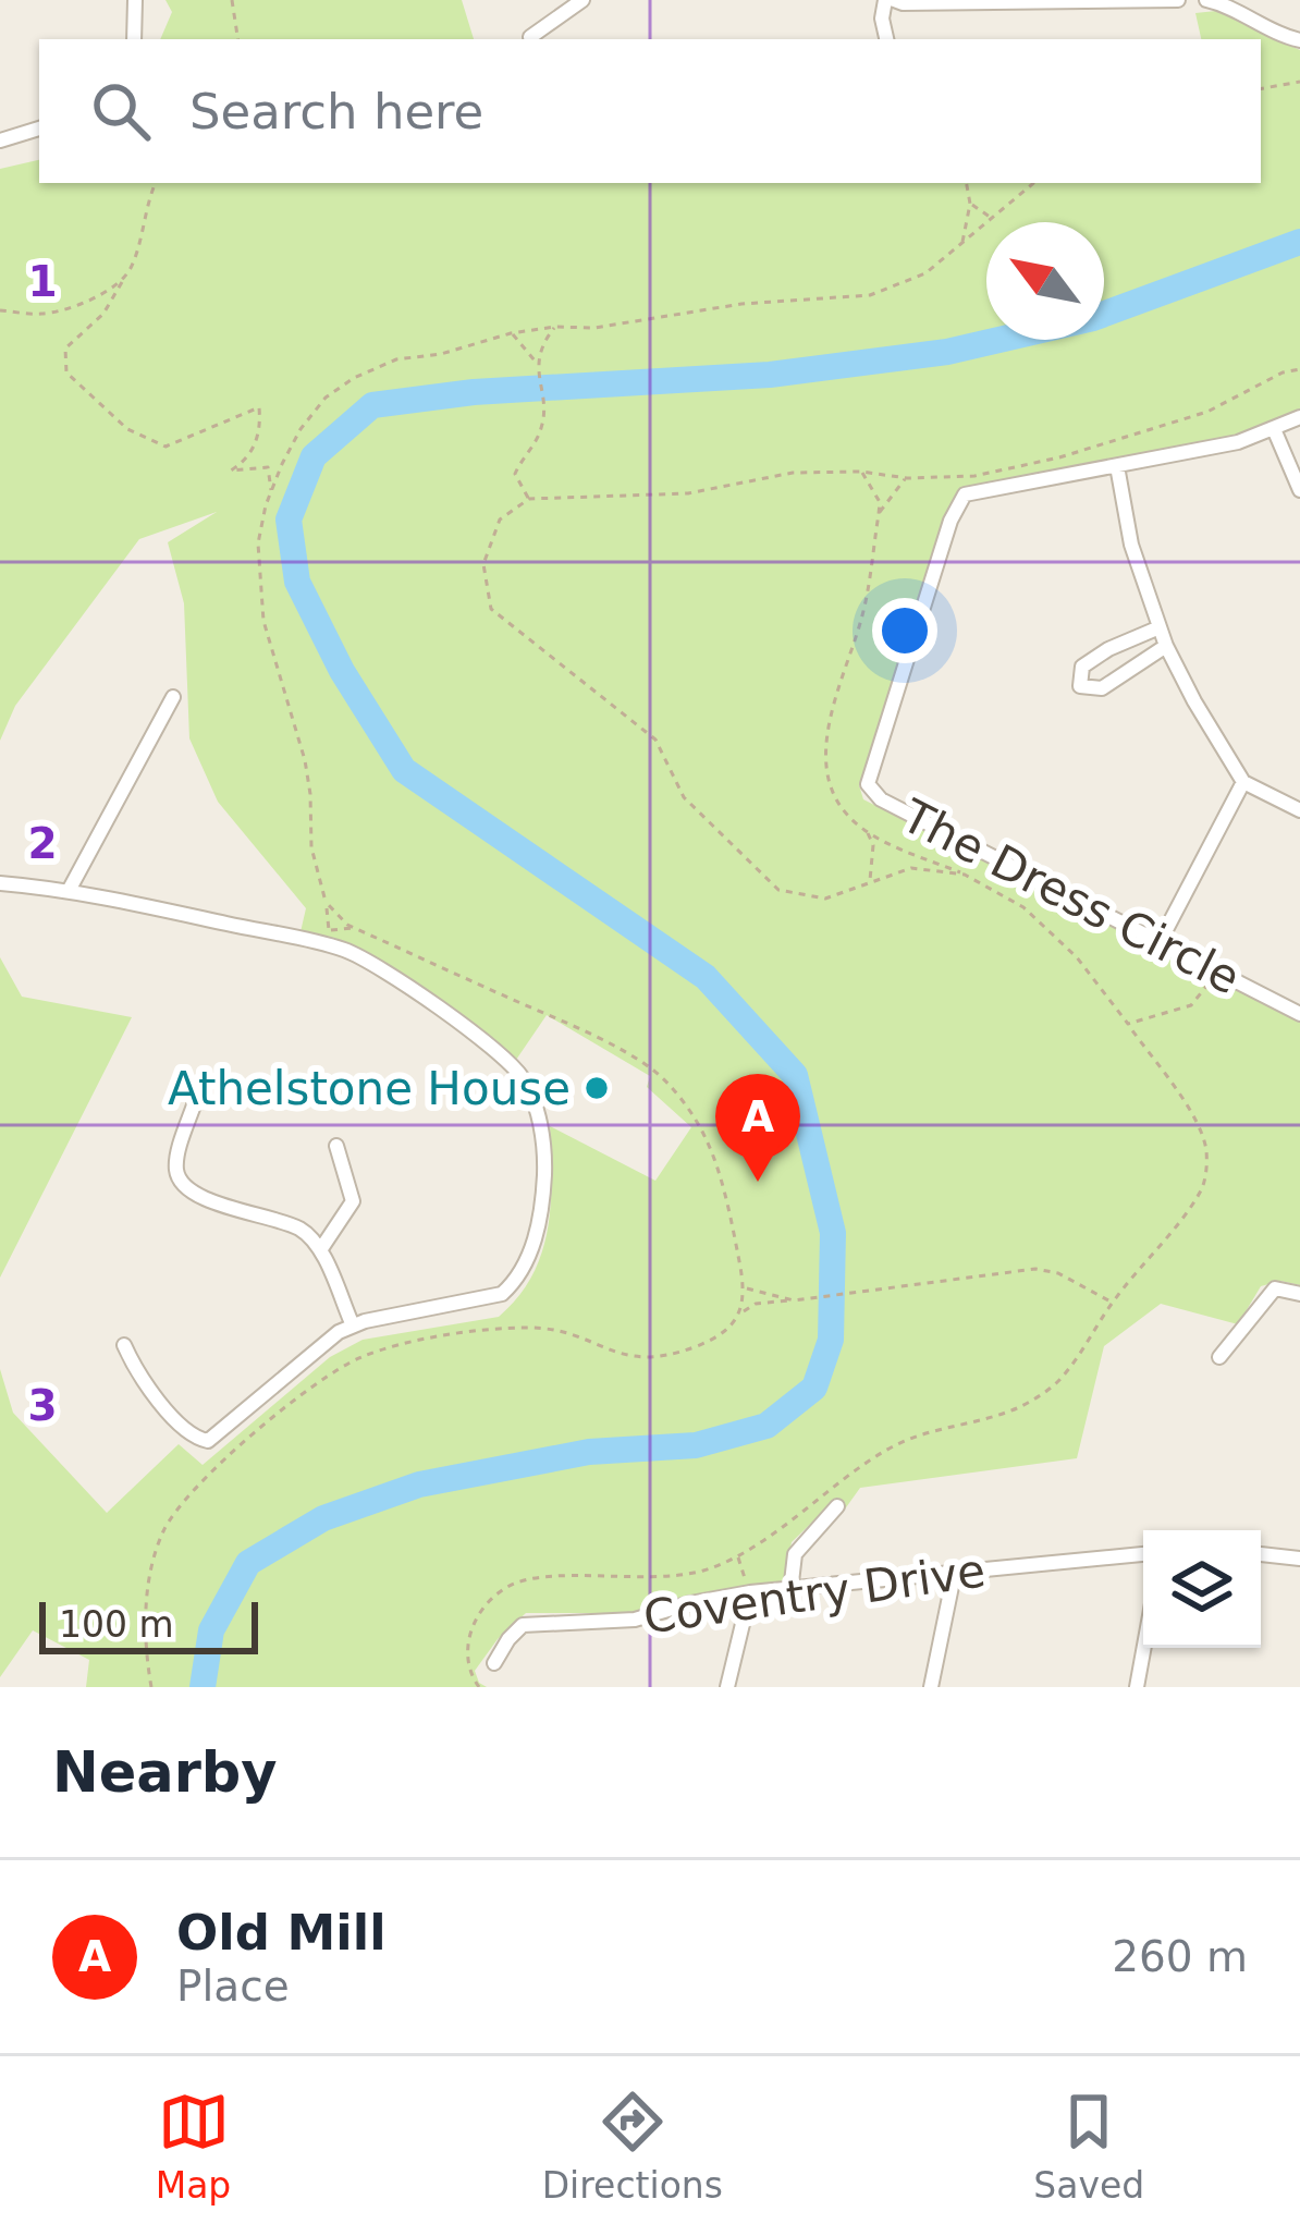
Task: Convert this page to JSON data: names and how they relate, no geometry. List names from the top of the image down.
{
  "streets": {
    "street": ["The Dress Circle", "Coventry Drive"]
  },
  "places": ["Athelstone House"],
  "scale_bar": "100 m",
  "north": "top left",
  "page": {
    "search": "Search here",
    "pins": "A",
    "scale": "100 m",
    "heading": "Nearby",
    "list": [
      {
        "mark": "A",
        "name": "Old Mill",
        "note": "Place",
        "value": "260 m"
      }
    ],
    "nav": ["Map", "Directions", "Saved"]
  },
  "grid": {
    "rows": ["1", "2", "3"]
  }
}
